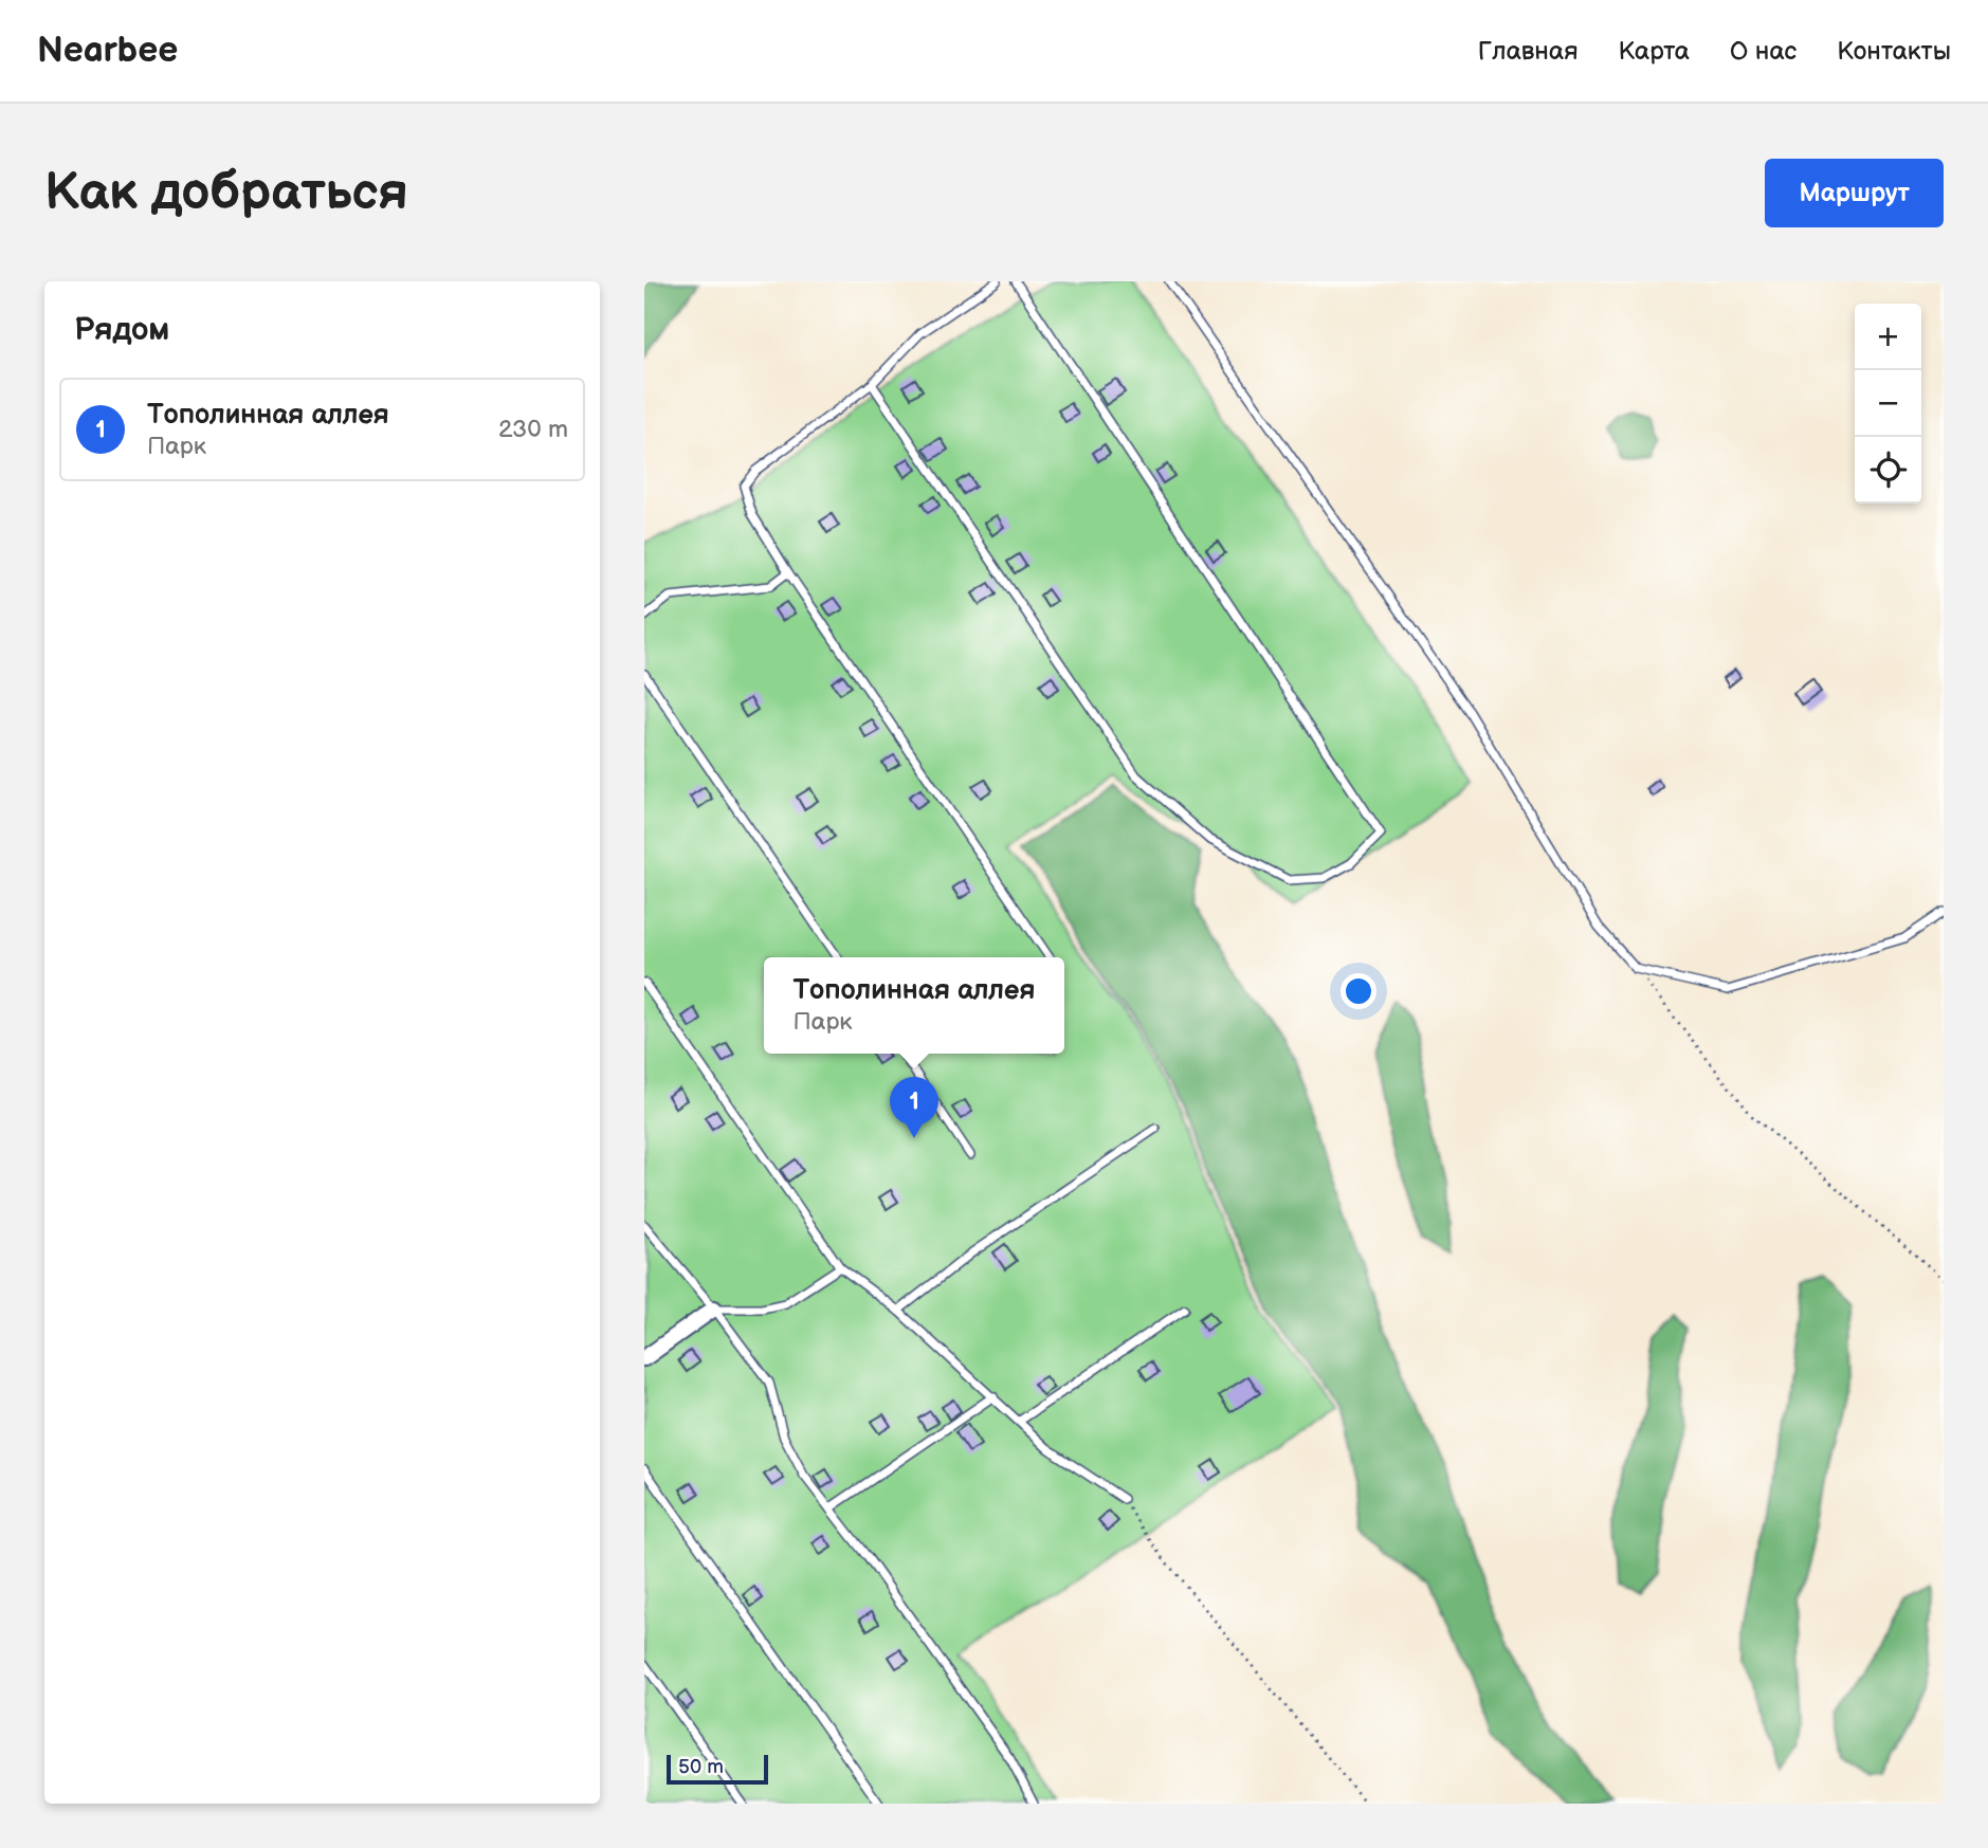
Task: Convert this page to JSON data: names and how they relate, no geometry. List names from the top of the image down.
{
  "scale_bar": "50 m",
  "page": {
    "header": "Nearbee",
    "nav": [
      "Главная",
      "Карта",
      "О нас",
      "Контакты"
    ],
    "buttons": "Маршрут",
    "title": "Как добраться",
    "heading": "Рядом",
    "map_buttons": ["+", "−"],
    "list": [
      {
        "mark": "1",
        "name": "Тополинная аллея",
        "note": "Парк",
        "value": "230 m"
      }
    ],
    "popup": ["Тополинная аллея", "Парк"],
    "pins": "1",
    "scale": "50 m"
  }
}
